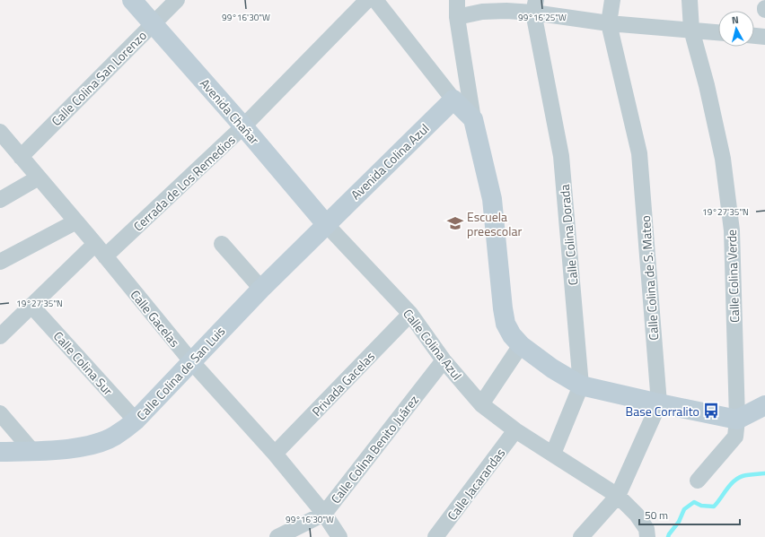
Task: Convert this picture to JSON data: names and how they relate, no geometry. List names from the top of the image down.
{
  "streets": {
    "street": [
      "Calle Colina San Lorenzo",
      "Avenida Chañar",
      "Avenida Colina Azul",
      "Cerrada de Los Remedios",
      "Calle Colina Dorada",
      "Calle Colina Verde",
      "Calle Colina de S. Mateo",
      "Calle Gacelas",
      "Calle Colina Azul",
      "Calle Colina Sur",
      "Calle Colina de San Luis",
      "Privada Gacelas",
      "Calle Colina Benito Juárez",
      "Calle Jacarandas"
    ]
  },
  "crossings": [
    ["Calle Colina San Lorenzo", "Avenida Chañar"],
    ["Calle Colina San Lorenzo", "Calle Gacelas"],
    ["Avenida Chañar", "Avenida Colina Azul"],
    ["Avenida Chañar", "Cerrada de Los Remedios"],
    ["Avenida Chañar", "Calle Colina Azul"],
    ["Avenida Chañar", "Calle Colina de San Luis"],
    ["Avenida Colina Azul", "Calle Colina Azul"],
    ["Avenida Colina Azul", "Calle Colina de San Luis"],
    ["Cerrada de Los Remedios", "Calle Gacelas"],
    ["Cerrada de Los Remedios", "Calle Colina Sur"],
    ["Calle Colina Dorada", "Calle Colina Azul"],
    ["Calle Colina de S. Mateo", "Calle Colina Azul"],
    ["Calle Gacelas", "Calle Colina de San Luis"],
    ["Calle Gacelas", "Privada Gacelas"],
    ["Calle Gacelas", "Calle Colina Benito Juárez"],
    ["Calle Colina Azul", "Calle Colina de San Luis"],
    ["Calle Colina Azul", "Privada Gacelas"],
    ["Calle Colina Azul", "Calle Colina Benito Juárez"],
    ["Calle Colina Azul", "Calle Jacarandas"],
    ["Calle Colina Sur", "Calle Colina de San Luis"]
  ],
  "places": {
    "school or university": ["Escuela preescolar"],
    "bus stop": ["Base Corralito"]
  },
  "scale_bar": "50 m",
  "north": "top",
  "coordinates": ["99°16'30\"W", "99°16'25\"W", "19°27'35\"N"]
}
